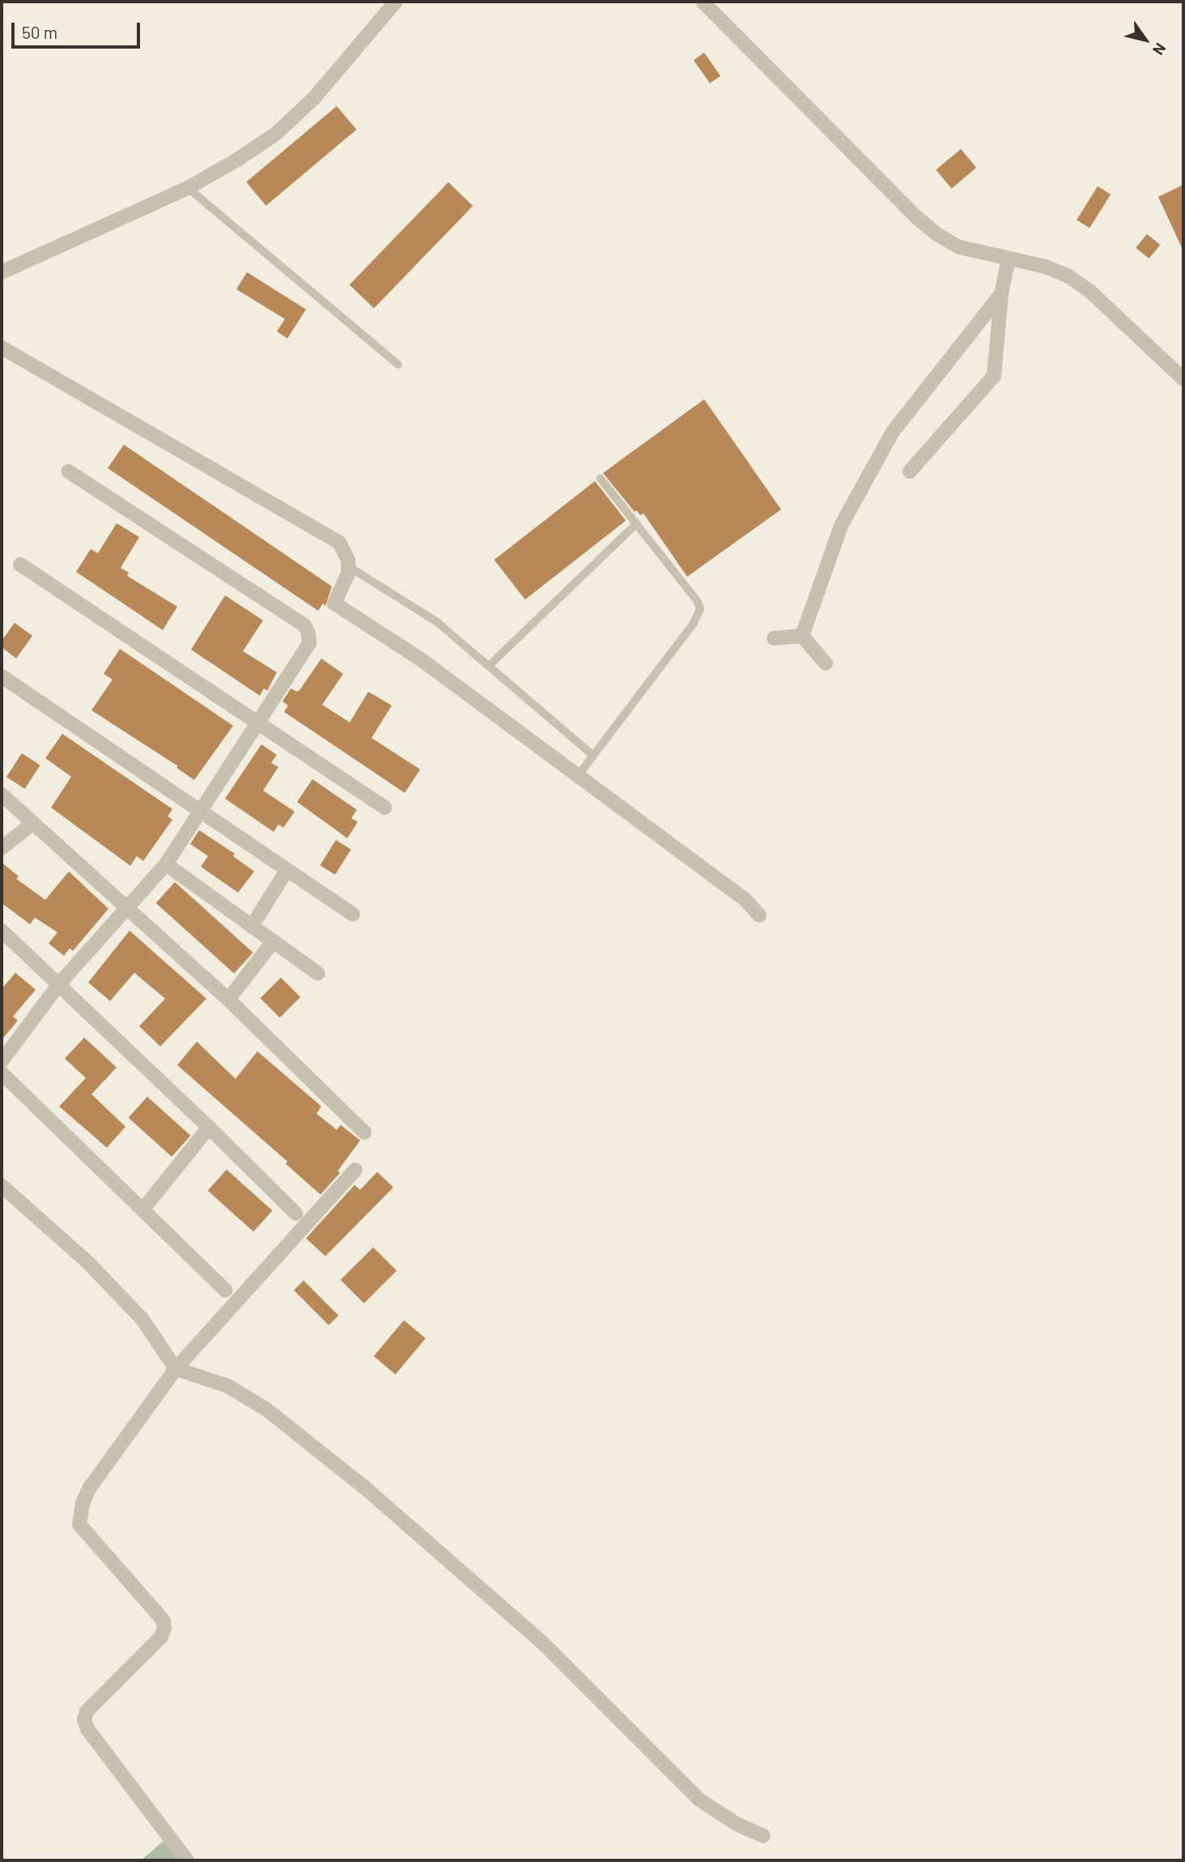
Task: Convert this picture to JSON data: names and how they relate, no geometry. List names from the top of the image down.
{
  "scale_bar": "50 m",
  "north": "bottom right"
}
